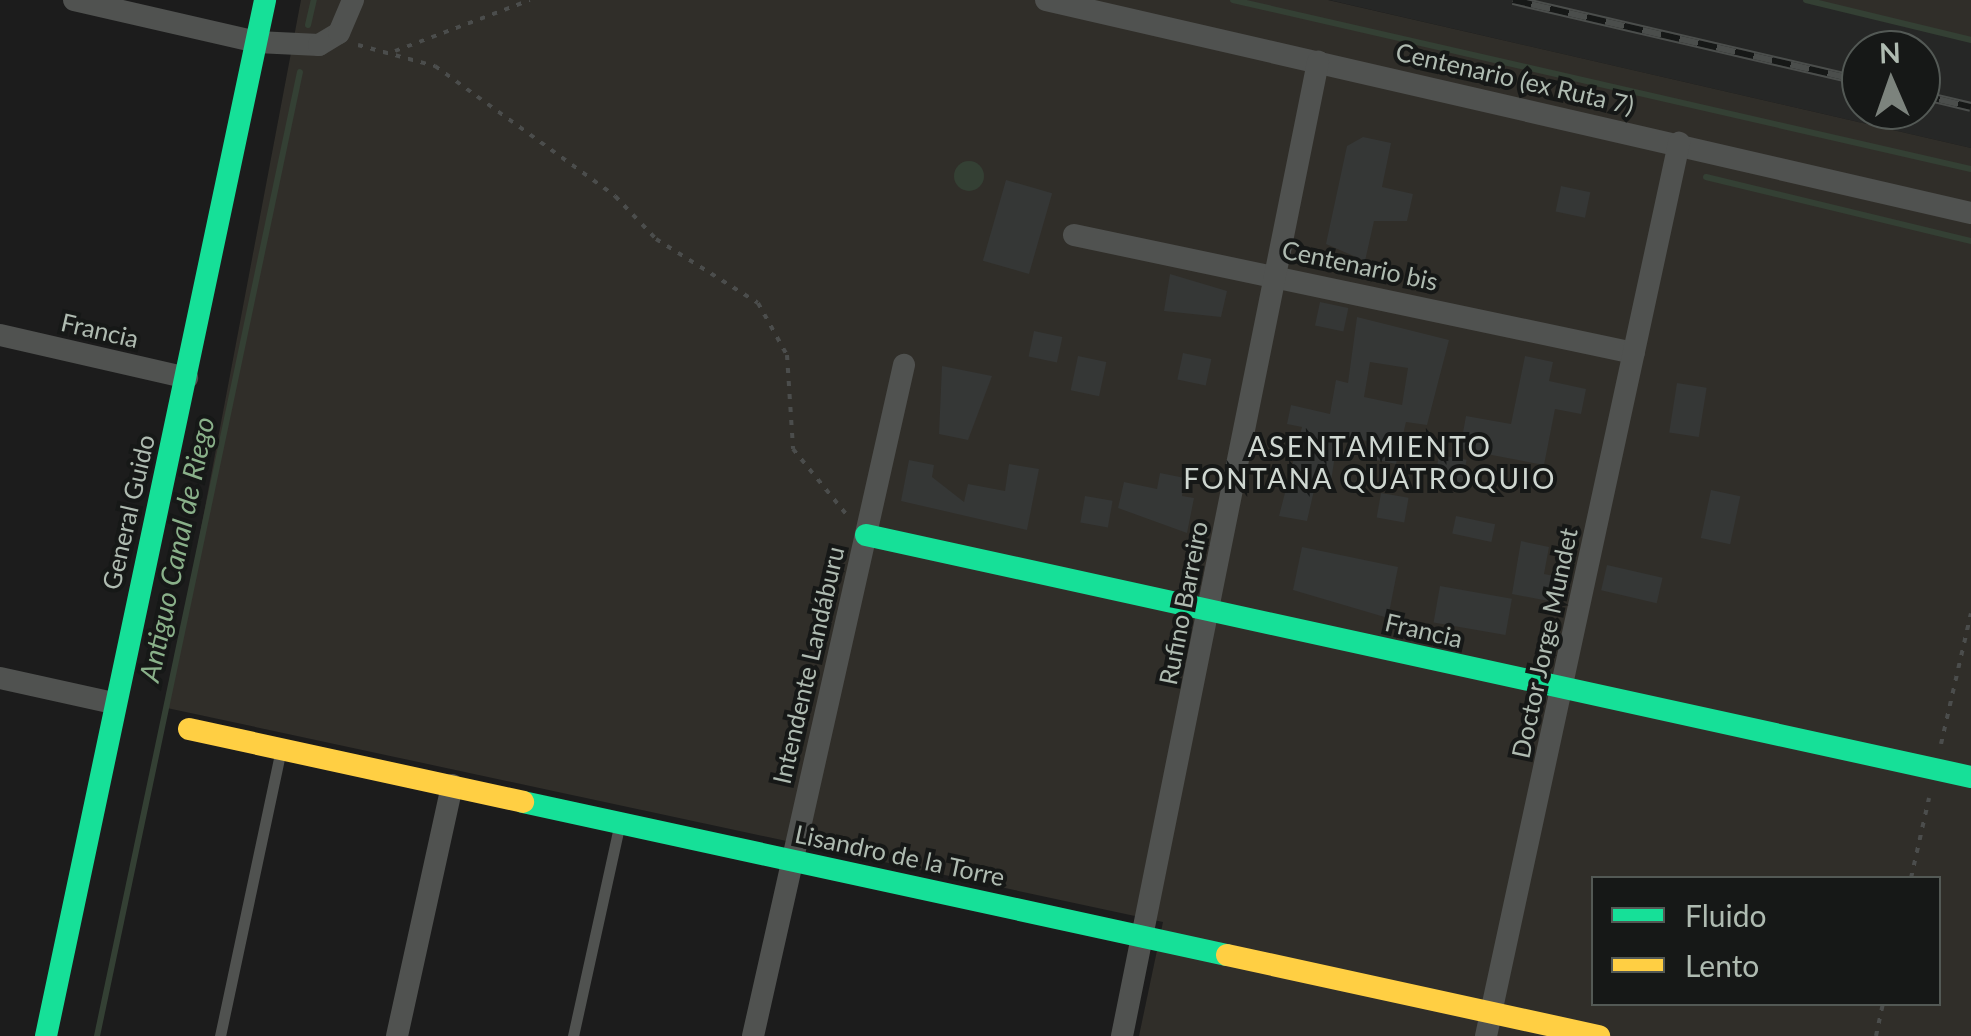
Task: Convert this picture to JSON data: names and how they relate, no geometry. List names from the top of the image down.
{
  "streets": {
    "street": [
      "Centenario (ex Ruta 7)",
      "Centenario bis",
      "Francia",
      "General Guido",
      "Rufino Barreiro",
      "Doctor Jorge Mundet",
      "Intendente Landáburu",
      "Lisandro de la Torre"
    ]
  },
  "crossings": [
    ["Centenario (ex Ruta 7)", "Rufino Barreiro"],
    ["Centenario (ex Ruta 7)", "Doctor Jorge Mundet"],
    ["Centenario bis", "Rufino Barreiro"],
    ["Centenario bis", "Doctor Jorge Mundet"],
    ["Francia", "General Guido"],
    ["Francia", "Rufino Barreiro"],
    ["Francia", "Doctor Jorge Mundet"],
    ["Francia", "Intendente Landáburu"],
    ["Rufino Barreiro", "Lisandro de la Torre"],
    ["Doctor Jorge Mundet", "Lisandro de la Torre"],
    ["Intendente Landáburu", "Lisandro de la Torre"]
  ],
  "districts": ["ASENTAMIENTO FONTANA QUATROQUIO"],
  "water": ["Antiguo Canal de Riego"],
  "legend": ["Fluido", "Lento"],
  "north": "top"
}
